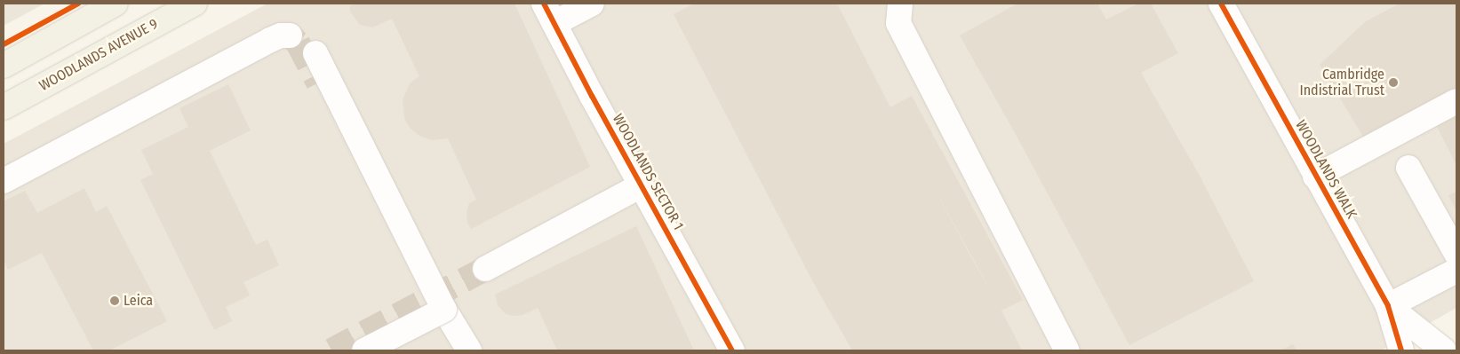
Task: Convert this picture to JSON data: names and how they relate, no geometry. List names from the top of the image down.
{
  "streets": {
    "main road": ["WOODLANDS AVENUE 9"],
    "street": ["WOODLANDS WALK", "WOODLANDS SECTOR 1"]
  },
  "places": ["Cambridge Indistrial Trust", "Leica"]
}
